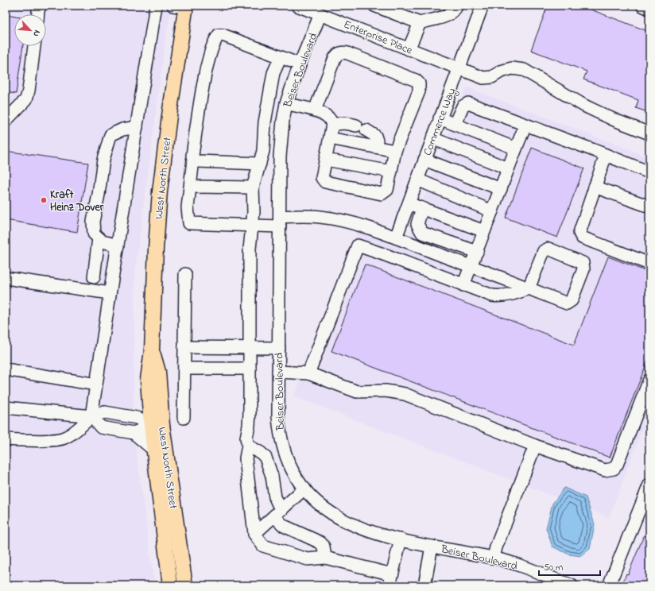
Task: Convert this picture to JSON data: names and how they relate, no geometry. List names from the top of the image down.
{
  "streets": {
    "main road": ["West North Street"],
    "street": ["Enterprise Place", "Beiser Boulevard", "Commerce Way"]
  },
  "crossings": [
    ["Enterprise Place", "Beiser Boulevard"],
    ["Enterprise Place", "Commerce Way"]
  ],
  "places": ["Kraft Heinz Dover"],
  "scale_bar": "50 m",
  "north": "bottom right"
}
